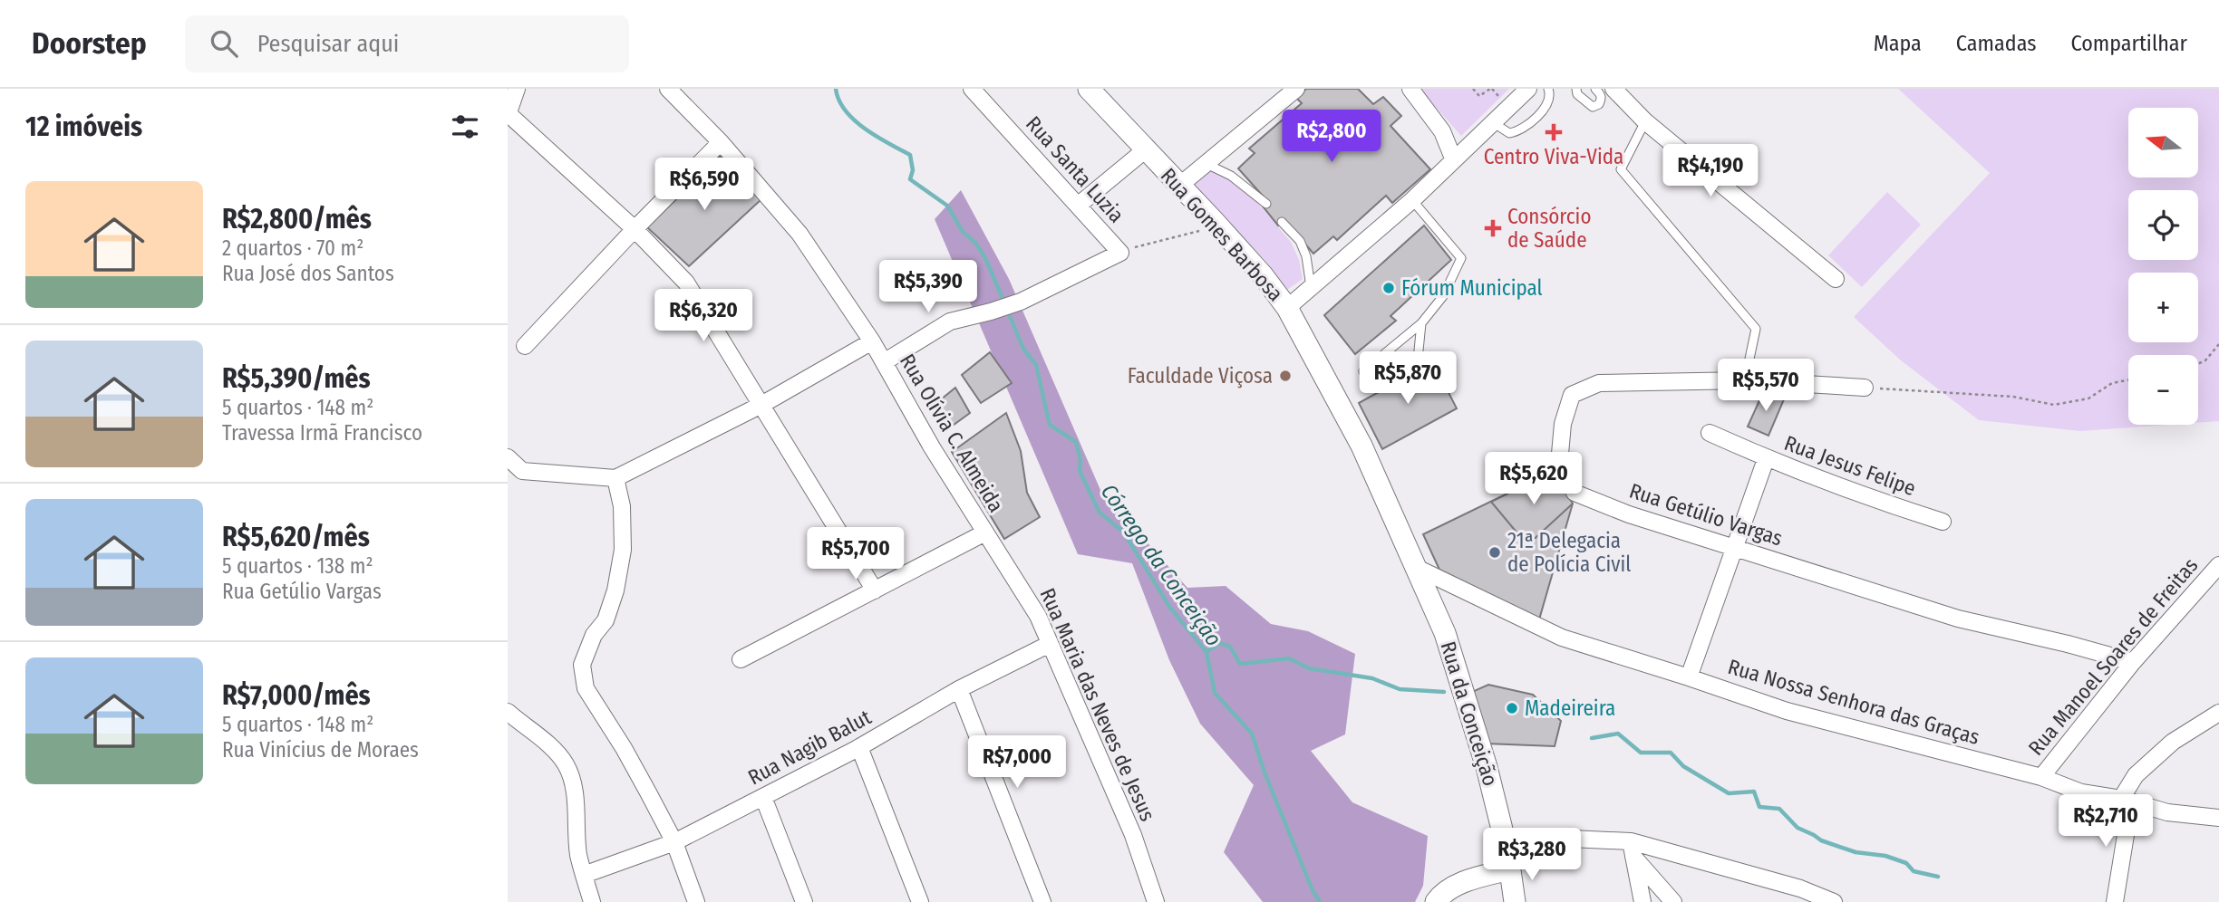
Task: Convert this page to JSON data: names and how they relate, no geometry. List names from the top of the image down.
{
  "streets": {
    "street": [
      "Rua Santa Luzia",
      "Rua Gomes Barbosa",
      "Rua Olívia C. Almeida",
      "Rua Jesus Felipe",
      "Rua Getúlio Vargas",
      "Rua Manoel Soares de Freitas",
      "Rua Nossa Senhora das Graças",
      "Rua Maria das Neves de Jesus",
      "Rua da Conceição",
      "Rua Nagib Balut"
    ]
  },
  "crossings": [
    ["Rua Gomes Barbosa", "Rua Nossa Senhora das Graças"],
    ["Rua Gomes Barbosa", "Rua da Conceição"],
    ["Rua Olívia C. Almeida", "Rua Maria das Neves de Jesus"],
    ["Rua Getúlio Vargas", "Rua Manoel Soares de Freitas"],
    ["Rua Manoel Soares de Freitas", "Rua Nossa Senhora das Graças"],
    ["Rua Nossa Senhora das Graças", "Rua da Conceição"],
    ["Rua Maria das Neves de Jesus", "Rua Nagib Balut"]
  ],
  "water": ["Córrego da Conceição"],
  "places": {
    "health": ["Centro Viva-Vida", "Consórcio de Saúde"],
    "other": [
      "Fórum Municipal",
      "Faculdade Viçosa",
      "21ª Delegacia de Polícia Civil",
      "Madeireira"
    ]
  },
  "north": "left",
  "page": {
    "header": "Doorstep",
    "search": "Pesquisar aqui",
    "nav": ["Mapa", "Camadas", "Compartilhar"],
    "heading": "12 imóveis",
    "map_buttons": ["+", "−"],
    "price": [
      "R$2,800",
      "R$4,190",
      "R$6,590",
      "R$5,390",
      "R$6,320",
      "R$5,870",
      "R$5,570",
      "R$5,620",
      "R$5,700",
      "R$7,000",
      "R$2,710",
      "R$3,280"
    ],
    "list": [
      {
        "name": "R$2,800/mês",
        "note": "2 quartos · 70 m² · Rua José dos Santos"
      },
      {
        "name": "R$5,390/mês",
        "note": "5 quartos · 148 m² · Travessa Irmã Francisco"
      },
      {
        "name": "R$5,620/mês",
        "note": "5 quartos · 138 m² · Rua Getúlio Vargas"
      },
      {
        "name": "R$7,000/mês",
        "note": "5 quartos · 148 m² · Rua Vinícius de Moraes"
      }
    ]
  }
}
